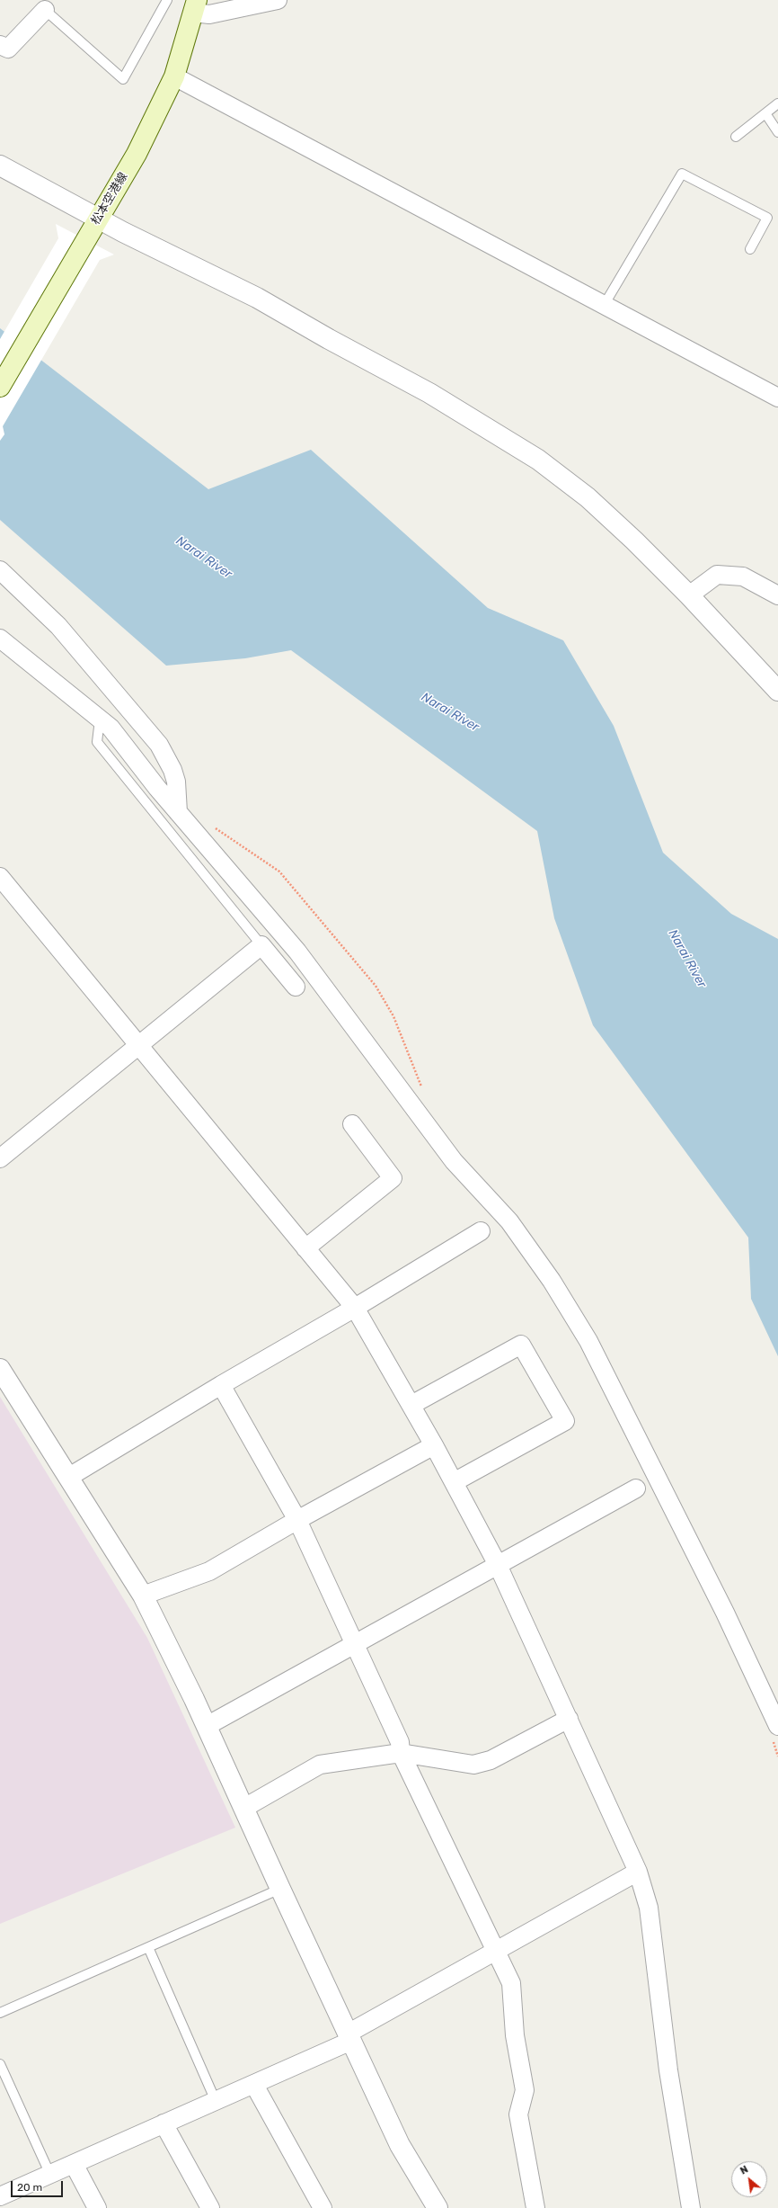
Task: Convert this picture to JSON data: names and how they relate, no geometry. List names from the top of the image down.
{
  "streets": {
    "main road": ["松本空港線"]
  },
  "water": ["Narai River"],
  "scale_bar": "20 m",
  "north": "top left"
}
